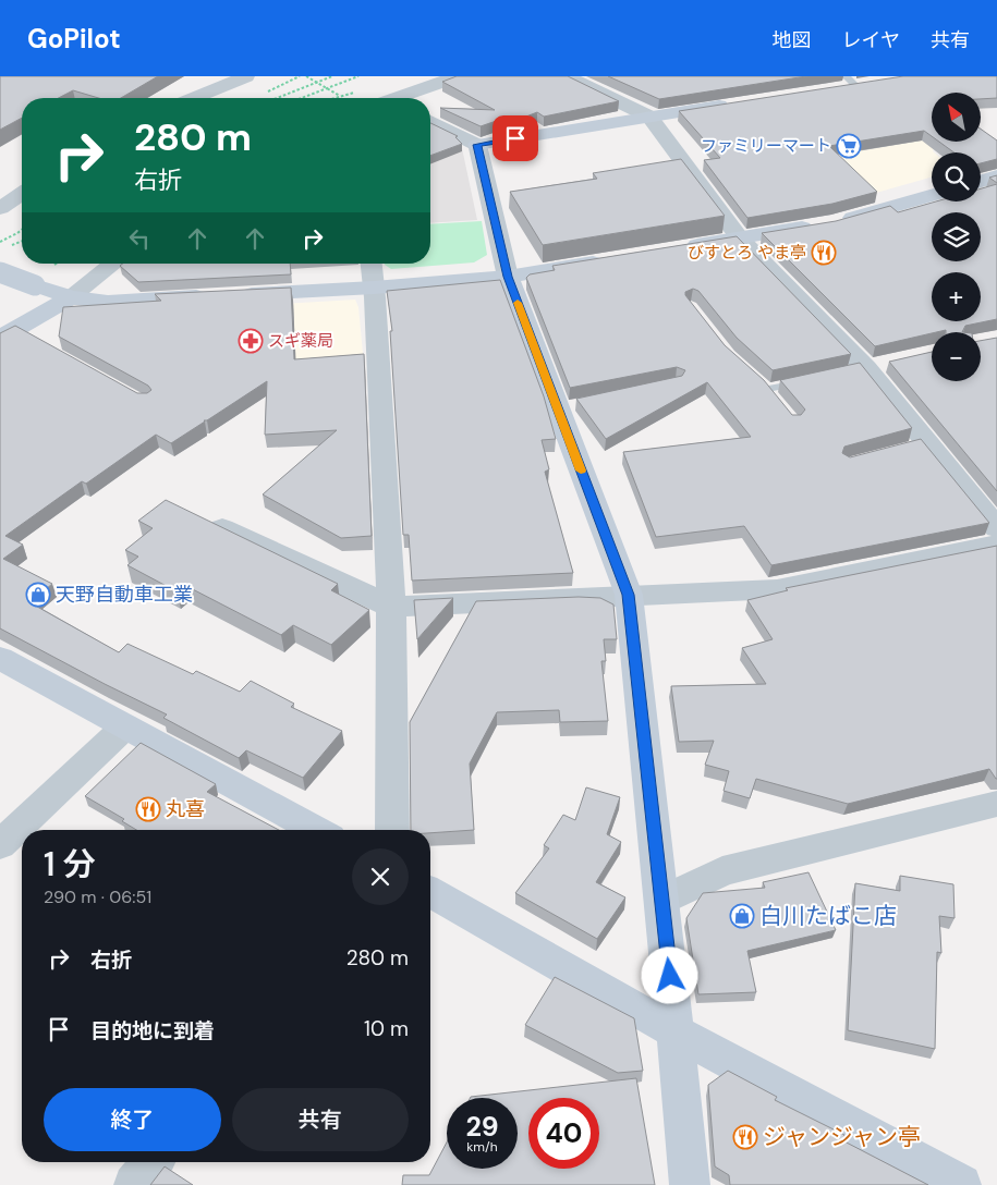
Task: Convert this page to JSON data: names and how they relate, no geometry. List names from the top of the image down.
{
  "places": {
    "supermarket": ["ファミリーマート"],
    "restaurant": ["びすとろ やま亭", "丸喜", "ジャンジャン亭"],
    "pharmacy": ["スギ薬局"],
    "shop": ["天野自動車工業", "白川たばこ店"]
  },
  "north": "top left",
  "page": {
    "header": "GoPilot",
    "nav": ["地図", "レイヤ", "共有"],
    "map_buttons": ["+", "−"],
    "turn": ["280 m", "右折"],
    "heading": ["1 分", "290 m · 06:51"],
    "list": [
      {
        "name": "右折",
        "value": "280 m"
      },
      {
        "name": "目的地に到着",
        "value": "10 m"
      }
    ],
    "buttons": ["終了", "共有"],
    "speed": "29 km/h",
    "limit": "40"
  }
}
